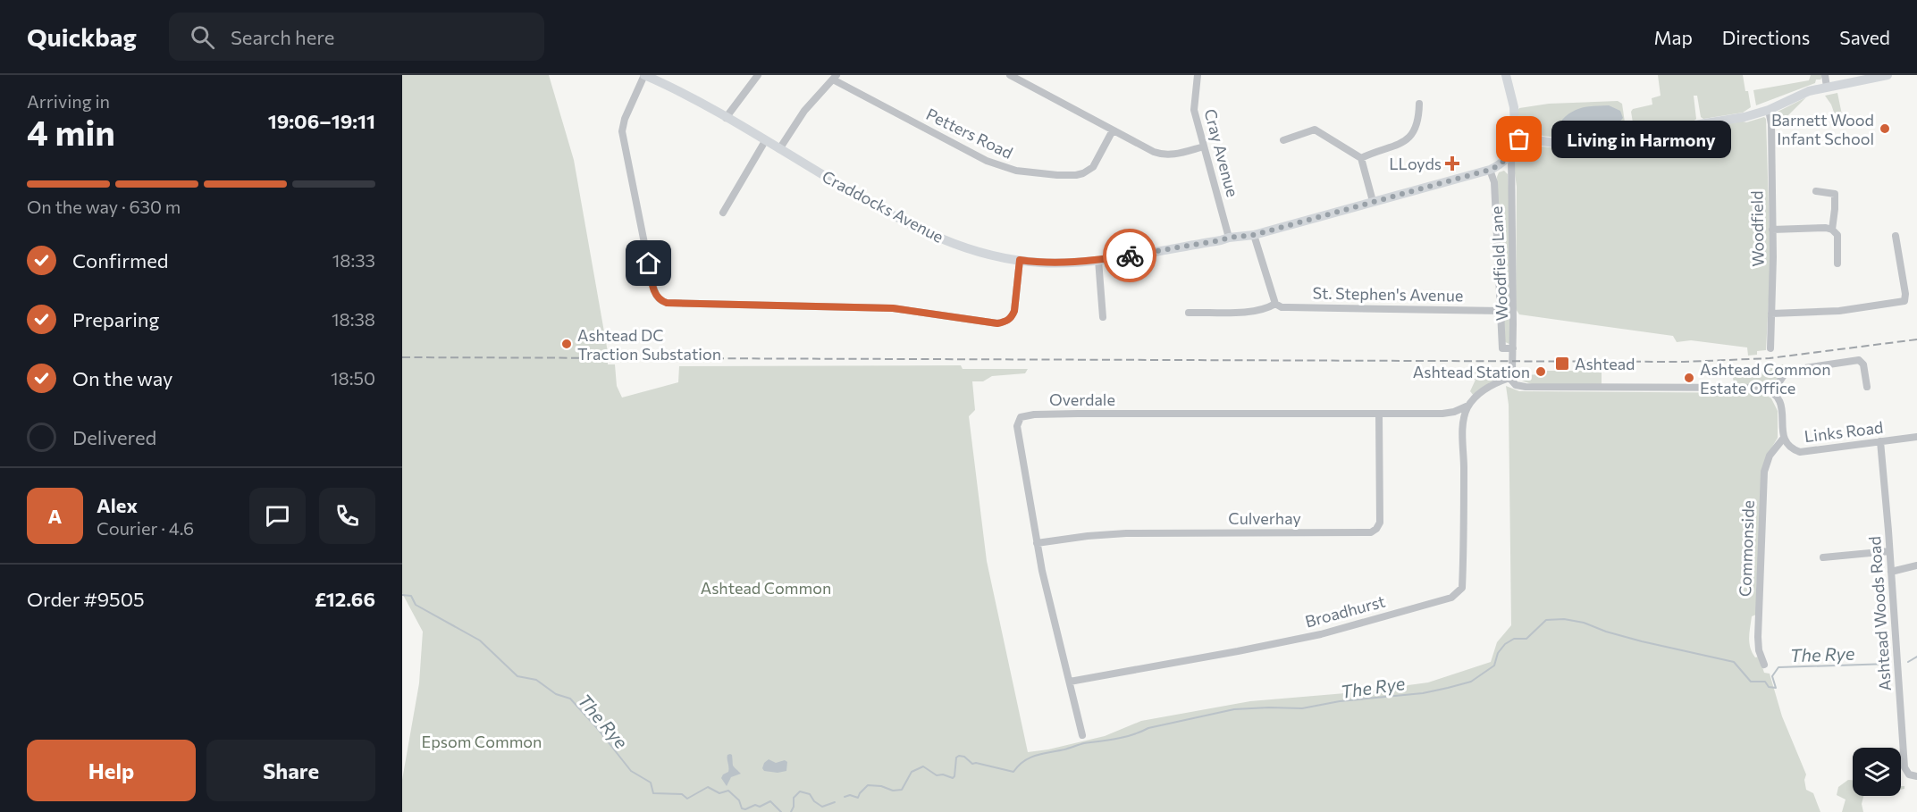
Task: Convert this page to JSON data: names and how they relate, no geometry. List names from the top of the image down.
{
  "streets": {
    "street": [
      "Petters Road",
      "Cray Avenue",
      "Craddocks Avenue",
      "Woodfield",
      "Woodfield Lane",
      "St. Stephen's Avenue",
      "Overdale",
      "Links Road",
      "Culverhay",
      "Commonside",
      "Broadhurst",
      "Ashtead Woods Road"
    ]
  },
  "crossings": [
    ["Cray Avenue", "Craddocks Avenue"],
    ["Craddocks Avenue", "Woodfield Lane"],
    ["Woodfield Lane", "St. Stephen's Avenue"],
    ["Woodfield Lane", "Broadhurst"],
    ["Overdale", "Culverhay"],
    ["Overdale", "Broadhurst"],
    ["Links Road", "Commonside"],
    ["Links Road", "Ashtead Woods Road"]
  ],
  "water": ["The Rye"],
  "parks": ["Ashtead Common", "Epsom Common"],
  "places": {
    "other": [
      "Barnett Wood Infant School",
      "Living in Harmony",
      "Ashtead DC Traction Substation",
      "Ashtead Station",
      "Ashtead Common Estate Office"
    ],
    "health": ["LLoyds"],
    "transit": ["Ashtead"]
  },
  "page": {
    "header": "Quickbag",
    "search": "Search here",
    "nav": ["Map", "Directions", "Saved"],
    "heading": ["4 min", "Arriving in", "19:06–19:11"],
    "panel": [
      "Alex",
      "Courier · 4.6",
      "Order #9505",
      "£12.66"
    ],
    "bubble": "Living in Harmony",
    "bar": "On the way · 630 m",
    "list": [
      ["Confirmed", "18:33"],
      ["Preparing", "18:38"],
      ["On the way", "18:50"],
      "Delivered"
    ],
    "round": "A",
    "buttons": ["Help", "Share"]
  }
}
